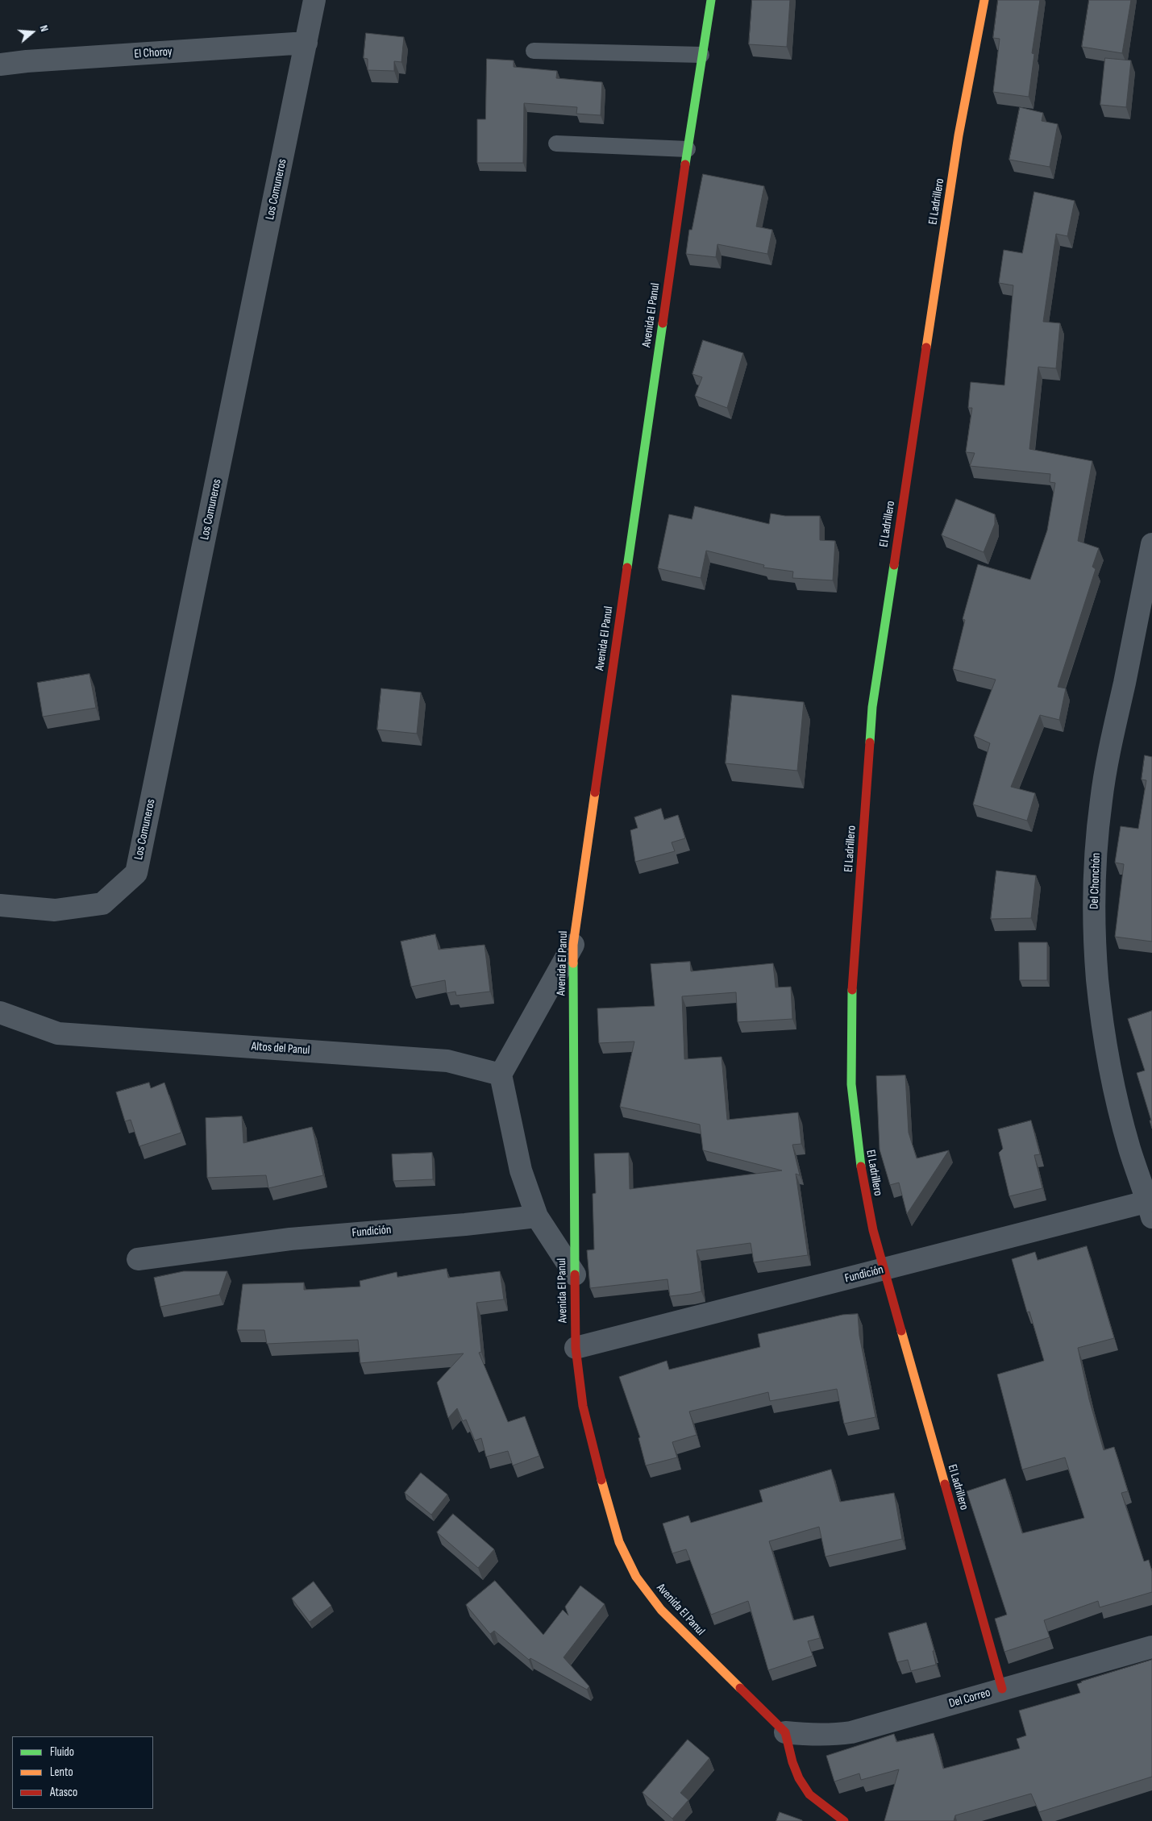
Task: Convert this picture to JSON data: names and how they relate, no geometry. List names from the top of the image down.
{
  "streets": {
    "street": [
      "El Choroy",
      "Los Comuneros",
      "El Ladrillero",
      "Avenida El Panul",
      "Del Chonchón",
      "Altos del Panul",
      "Fundición",
      "Del Correo"
    ]
  },
  "crossings": [
    ["El Choroy", "Los Comuneros"],
    ["El Ladrillero", "Fundición"],
    ["El Ladrillero", "Del Correo"],
    ["Avenida El Panul", "Fundición"],
    ["Avenida El Panul", "Del Correo"],
    ["Del Chonchón", "Fundición"]
  ],
  "legend": ["Fluido", "Lento", "Atasco"],
  "north": "right"
}
